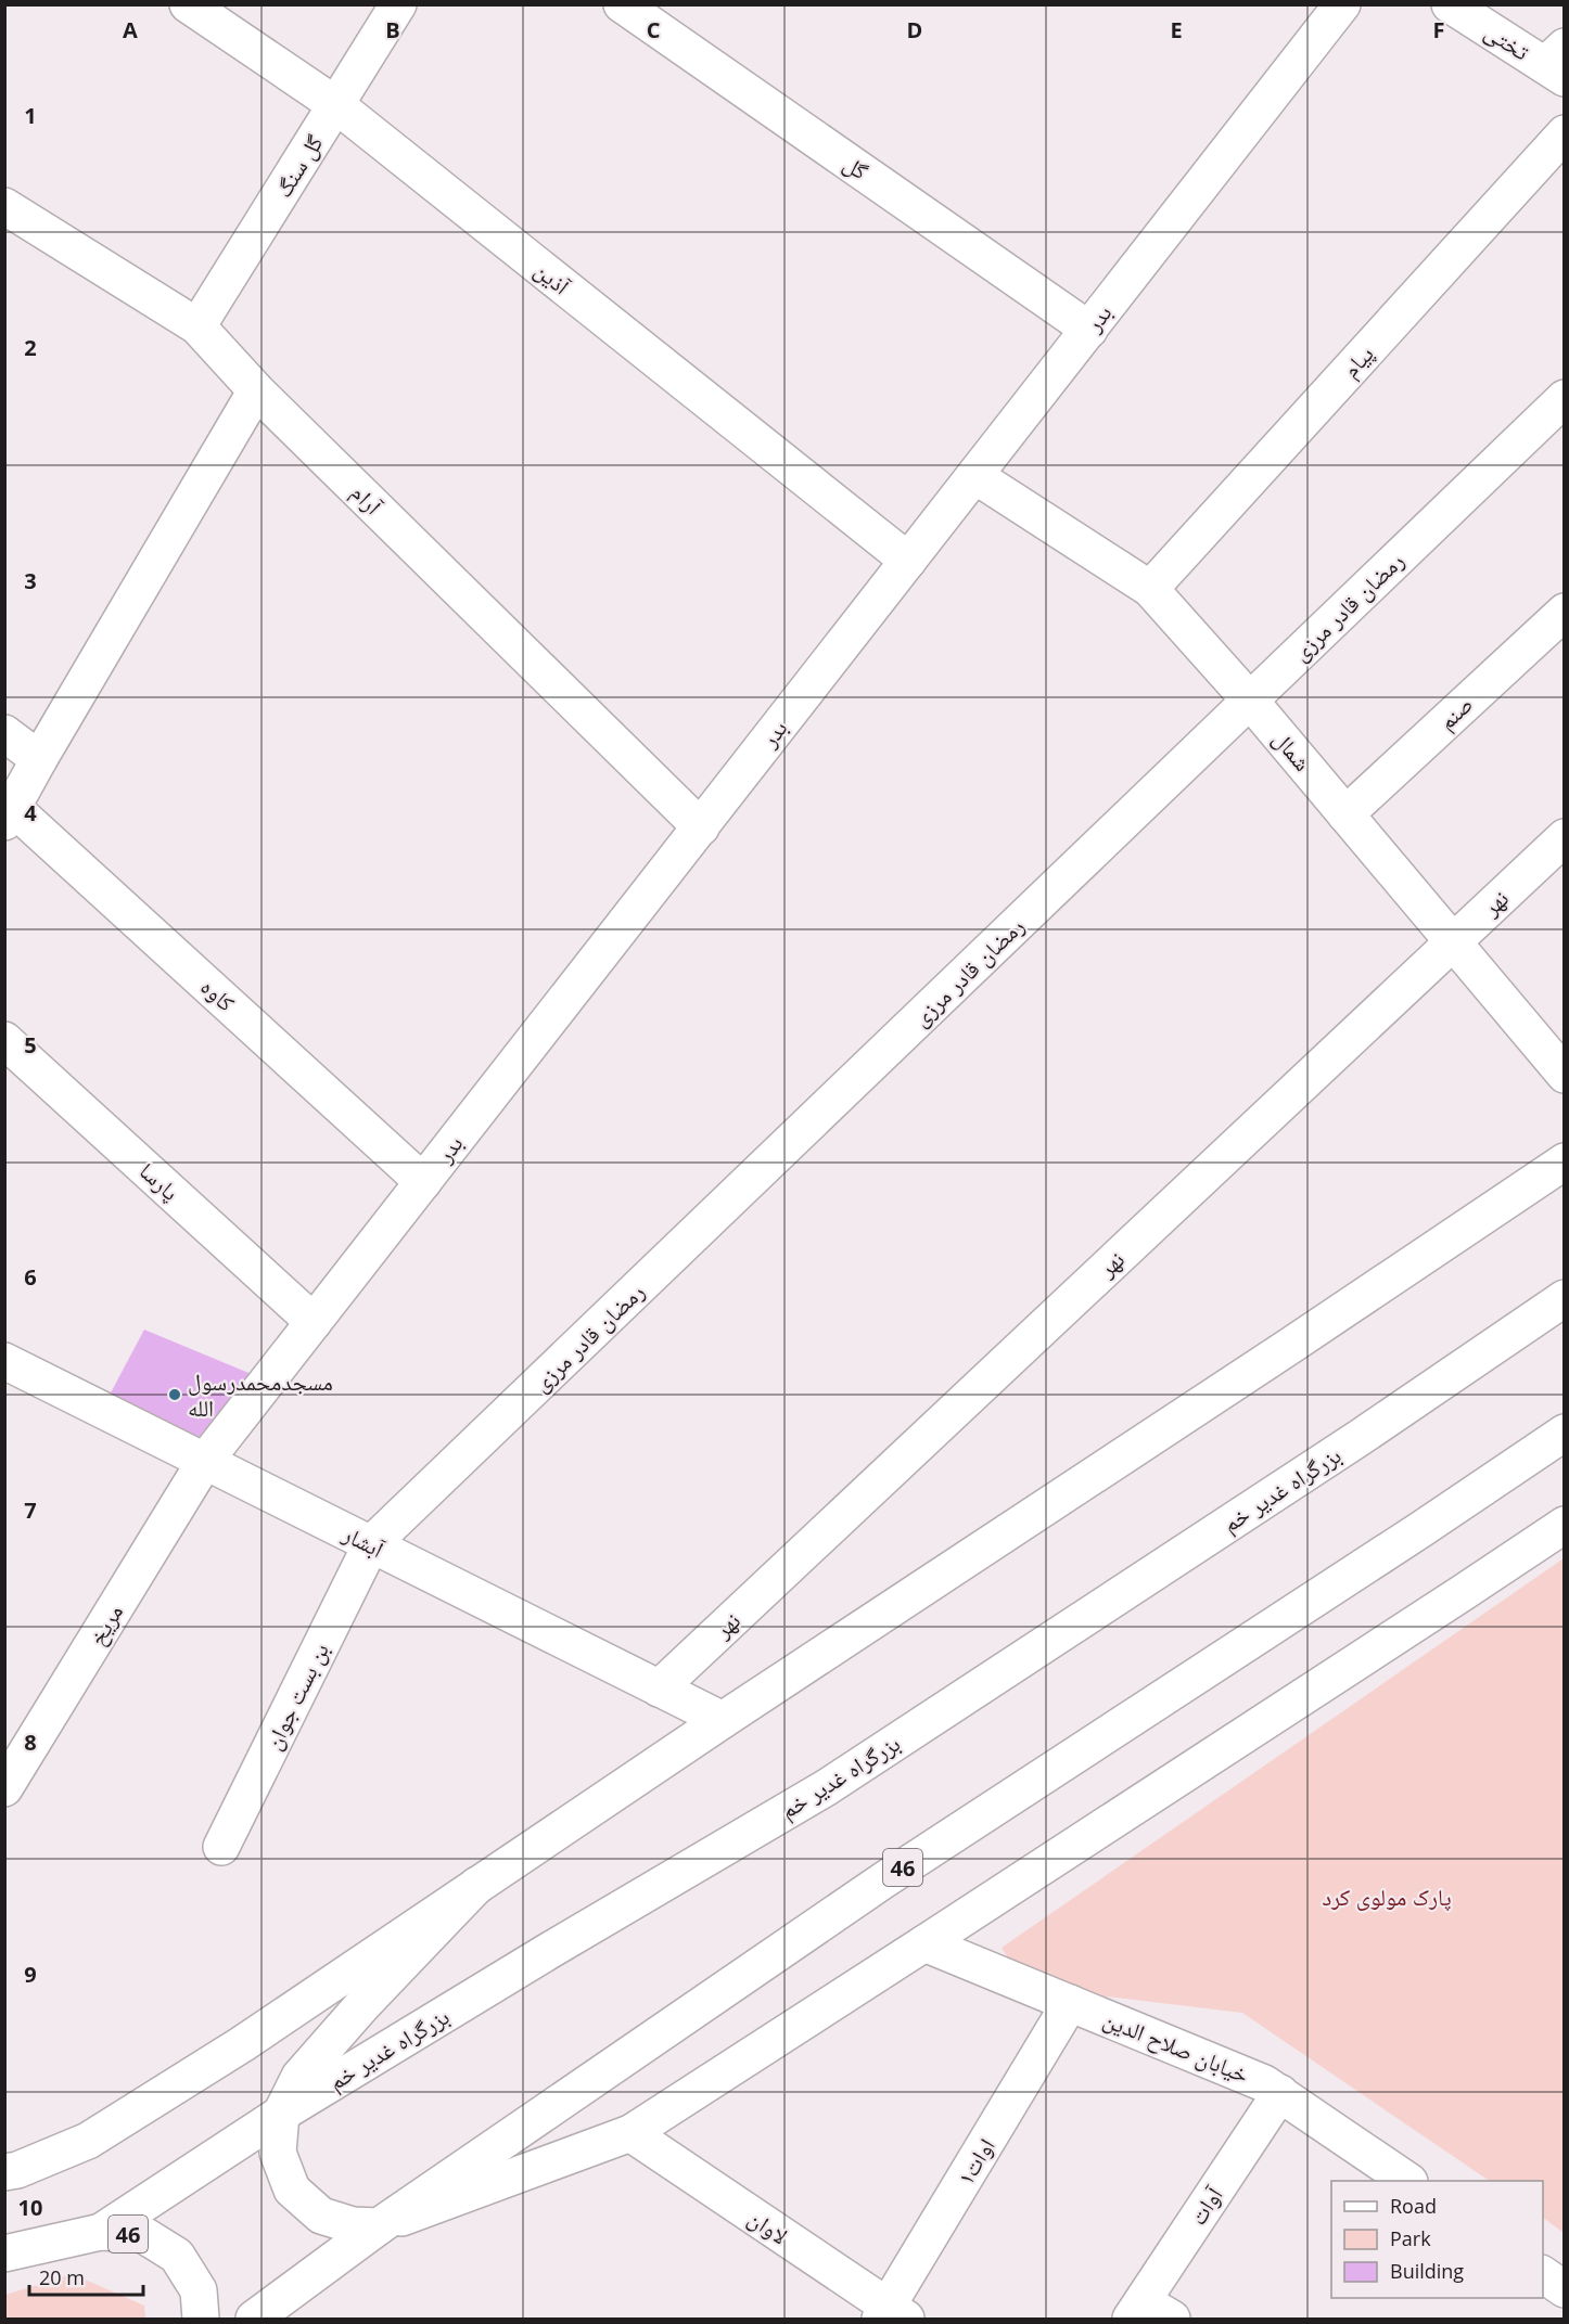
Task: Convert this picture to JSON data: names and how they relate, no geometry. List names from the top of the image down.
{
  "streets": {
    "main road": [
      "تختی",
      "گل سنگ",
      "گل",
      "آذین",
      "بدر",
      "پیام",
      "آرام",
      "رمضان قادر مرزی",
      "صنم",
      "شمال",
      "نهر",
      "کاوه",
      "پارسا",
      "بزرگراه غدیر خم",
      "آبشار",
      "مریخ",
      "بن بست جوان",
      "46",
      "خیابان صلاح الدین",
      "اوات۱",
      "آوات",
      "لاوان"
    ]
  },
  "crossings": [
    ["گل سنگ", "آذین"],
    ["گل سنگ", "آرام"],
    ["گل", "بدر"],
    ["آذین", "بدر"],
    ["بدر", "آرام"],
    ["بدر", "شمال"],
    ["بدر", "کاوه"],
    ["بدر", "پارسا"],
    ["بدر", "آبشار"],
    ["بدر", "مریخ"],
    ["پیام", "شمال"],
    ["رمضان قادر مرزی", "شمال"],
    ["رمضان قادر مرزی", "آبشار"],
    ["رمضان قادر مرزی", "بن بست جوان"],
    ["صنم", "شمال"],
    ["شمال", "نهر"],
    ["نهر", "آبشار"],
    ["بزرگراه غدیر خم", "46"],
    ["آبشار", "مریخ"],
    ["آبشار", "بن بست جوان"],
    ["خیابان صلاح الدین", "اوات۱"],
    ["خیابان صلاح الدین", "آوات"],
    ["اوات۱", "لاوان"]
  ],
  "parks": ["پارک مولوی کرد"],
  "places": ["مسجدمحمدرسول الله"],
  "legend": ["Road", "Park", "Building"],
  "scale_bar": "20 m",
  "grid": {
    "columns": [
      "A",
      "B",
      "C",
      "D",
      "E",
      "F"
    ],
    "rows": [
      "1",
      "2",
      "3",
      "4",
      "5",
      "6",
      "7",
      "8",
      "9",
      "10"
    ]
  }
}
